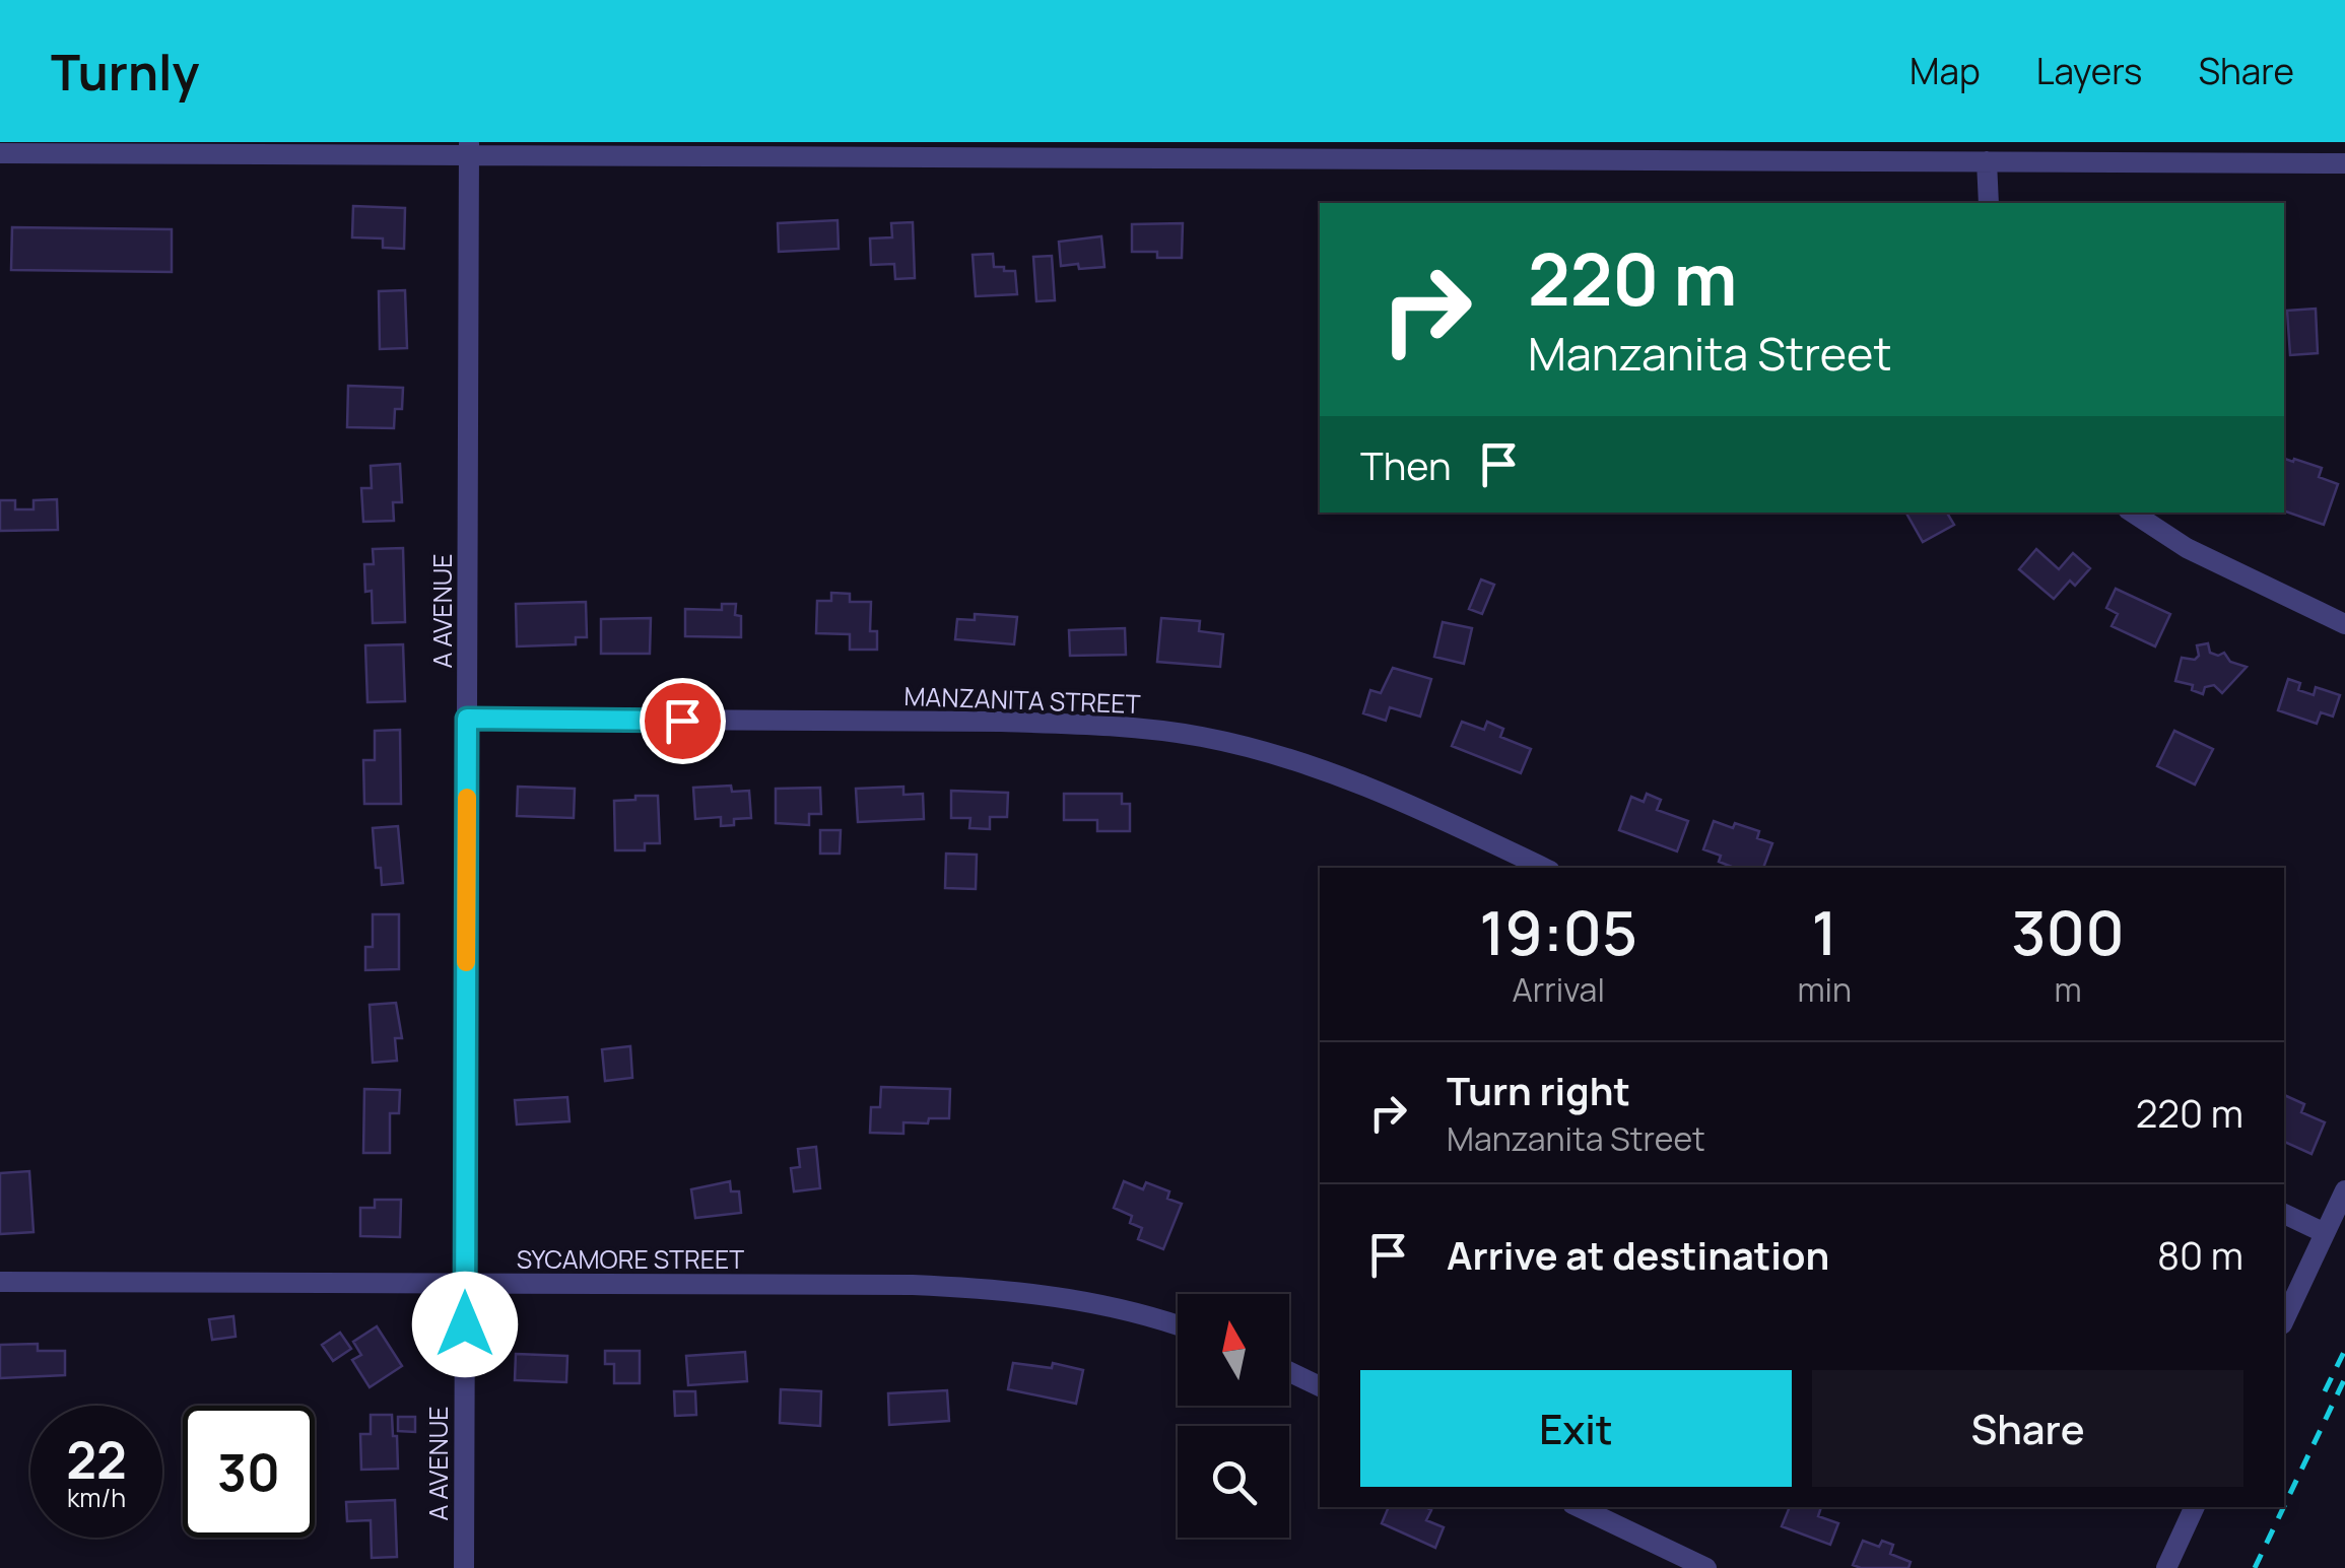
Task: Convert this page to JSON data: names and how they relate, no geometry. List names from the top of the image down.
{
  "streets": {
    "street": ["A AVENUE", "MANZANITA STREET", "SYCAMORE STREET"]
  },
  "crossings": [
    ["A AVENUE", "MANZANITA STREET"],
    ["A AVENUE", "SYCAMORE STREET"]
  ],
  "north": "top",
  "page": {
    "header": "Turnly",
    "nav": ["Map", "Layers", "Share"],
    "turn": ["220 m", "Manzanita Street"],
    "then": "Then",
    "eta": [
      "19:05",
      "Arrival",
      "1",
      "min",
      "300",
      "m"
    ],
    "list": [
      {
        "name": "Turn right",
        "note": "Manzanita Street",
        "value": "220 m"
      },
      {
        "name": "Arrive at destination",
        "value": "80 m"
      }
    ],
    "buttons": ["Exit", "Share"],
    "speed": "22 km/h",
    "limit": "30"
  }
}
